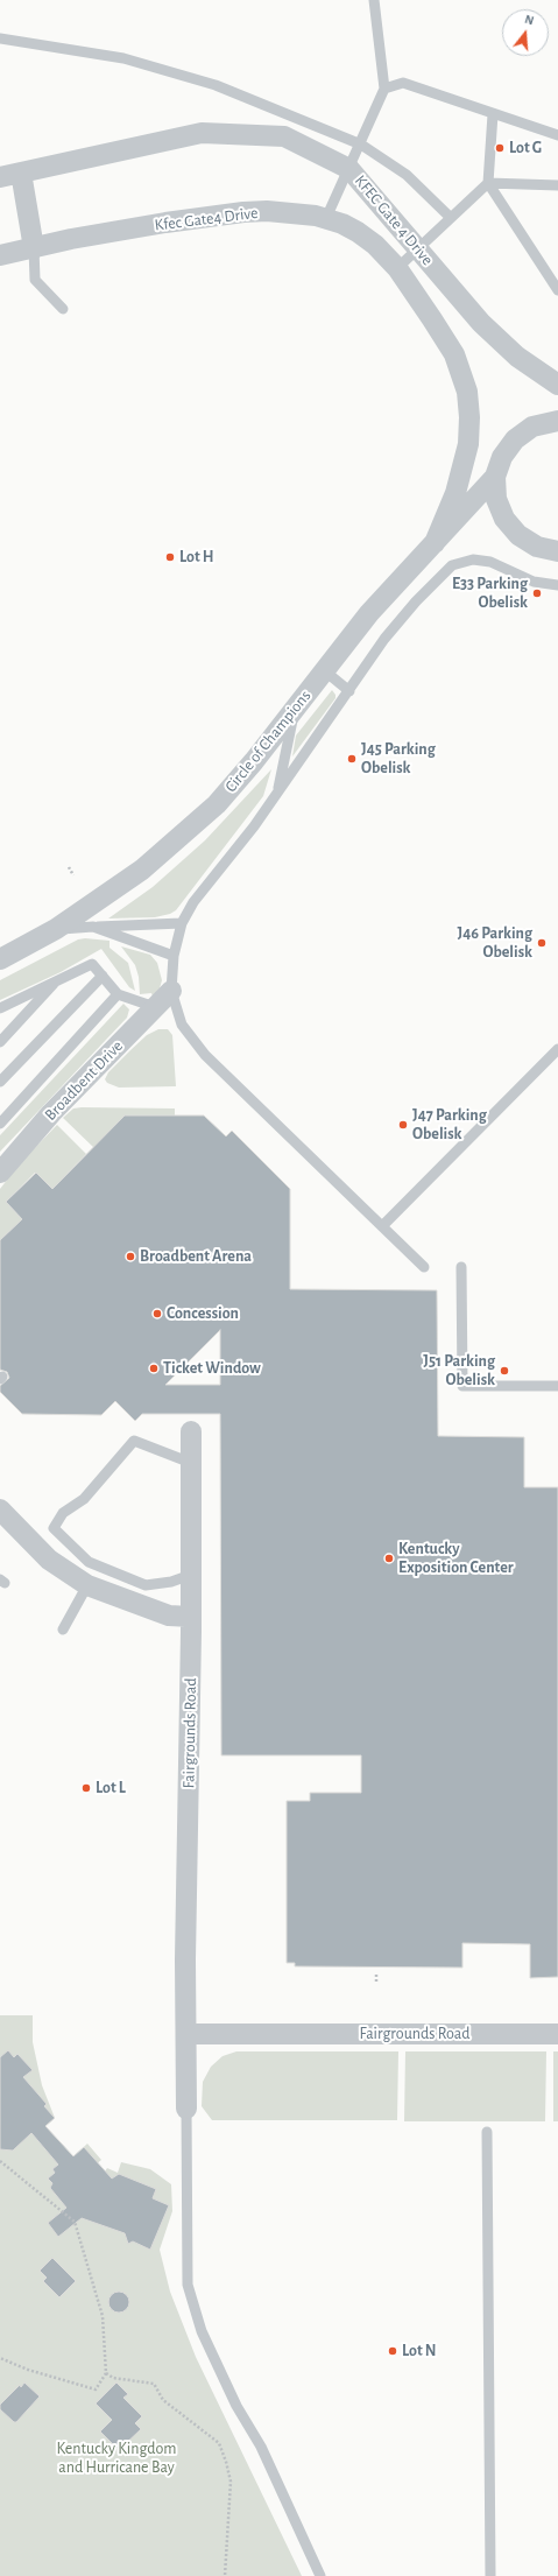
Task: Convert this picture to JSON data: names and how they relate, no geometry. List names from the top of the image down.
{
  "streets": {
    "street": [
      "Kfec Gate4 Drive",
      "KFEC Gate 4 Drive",
      "Circle of Champions",
      "Broadbent Drive",
      "Fairgrounds Road"
    ]
  },
  "crossings": [
    ["Kfec Gate4 Drive", "Circle of Champions"]
  ],
  "parks": ["Kentucky Kingdom and Hurricane Bay"],
  "places": [
    "Lot G",
    "Lot H",
    "E33 Parking Obelisk",
    "J45 Parking Obelisk",
    "J46 Parking Obelisk",
    "J47 Parking Obelisk",
    "Broadbent Arena",
    "Concession",
    "Ticket Window",
    "J51 Parking Obelisk",
    "Kentucky Exposition Center",
    "Lot L",
    "Lot N"
  ],
  "north": "top"
}
